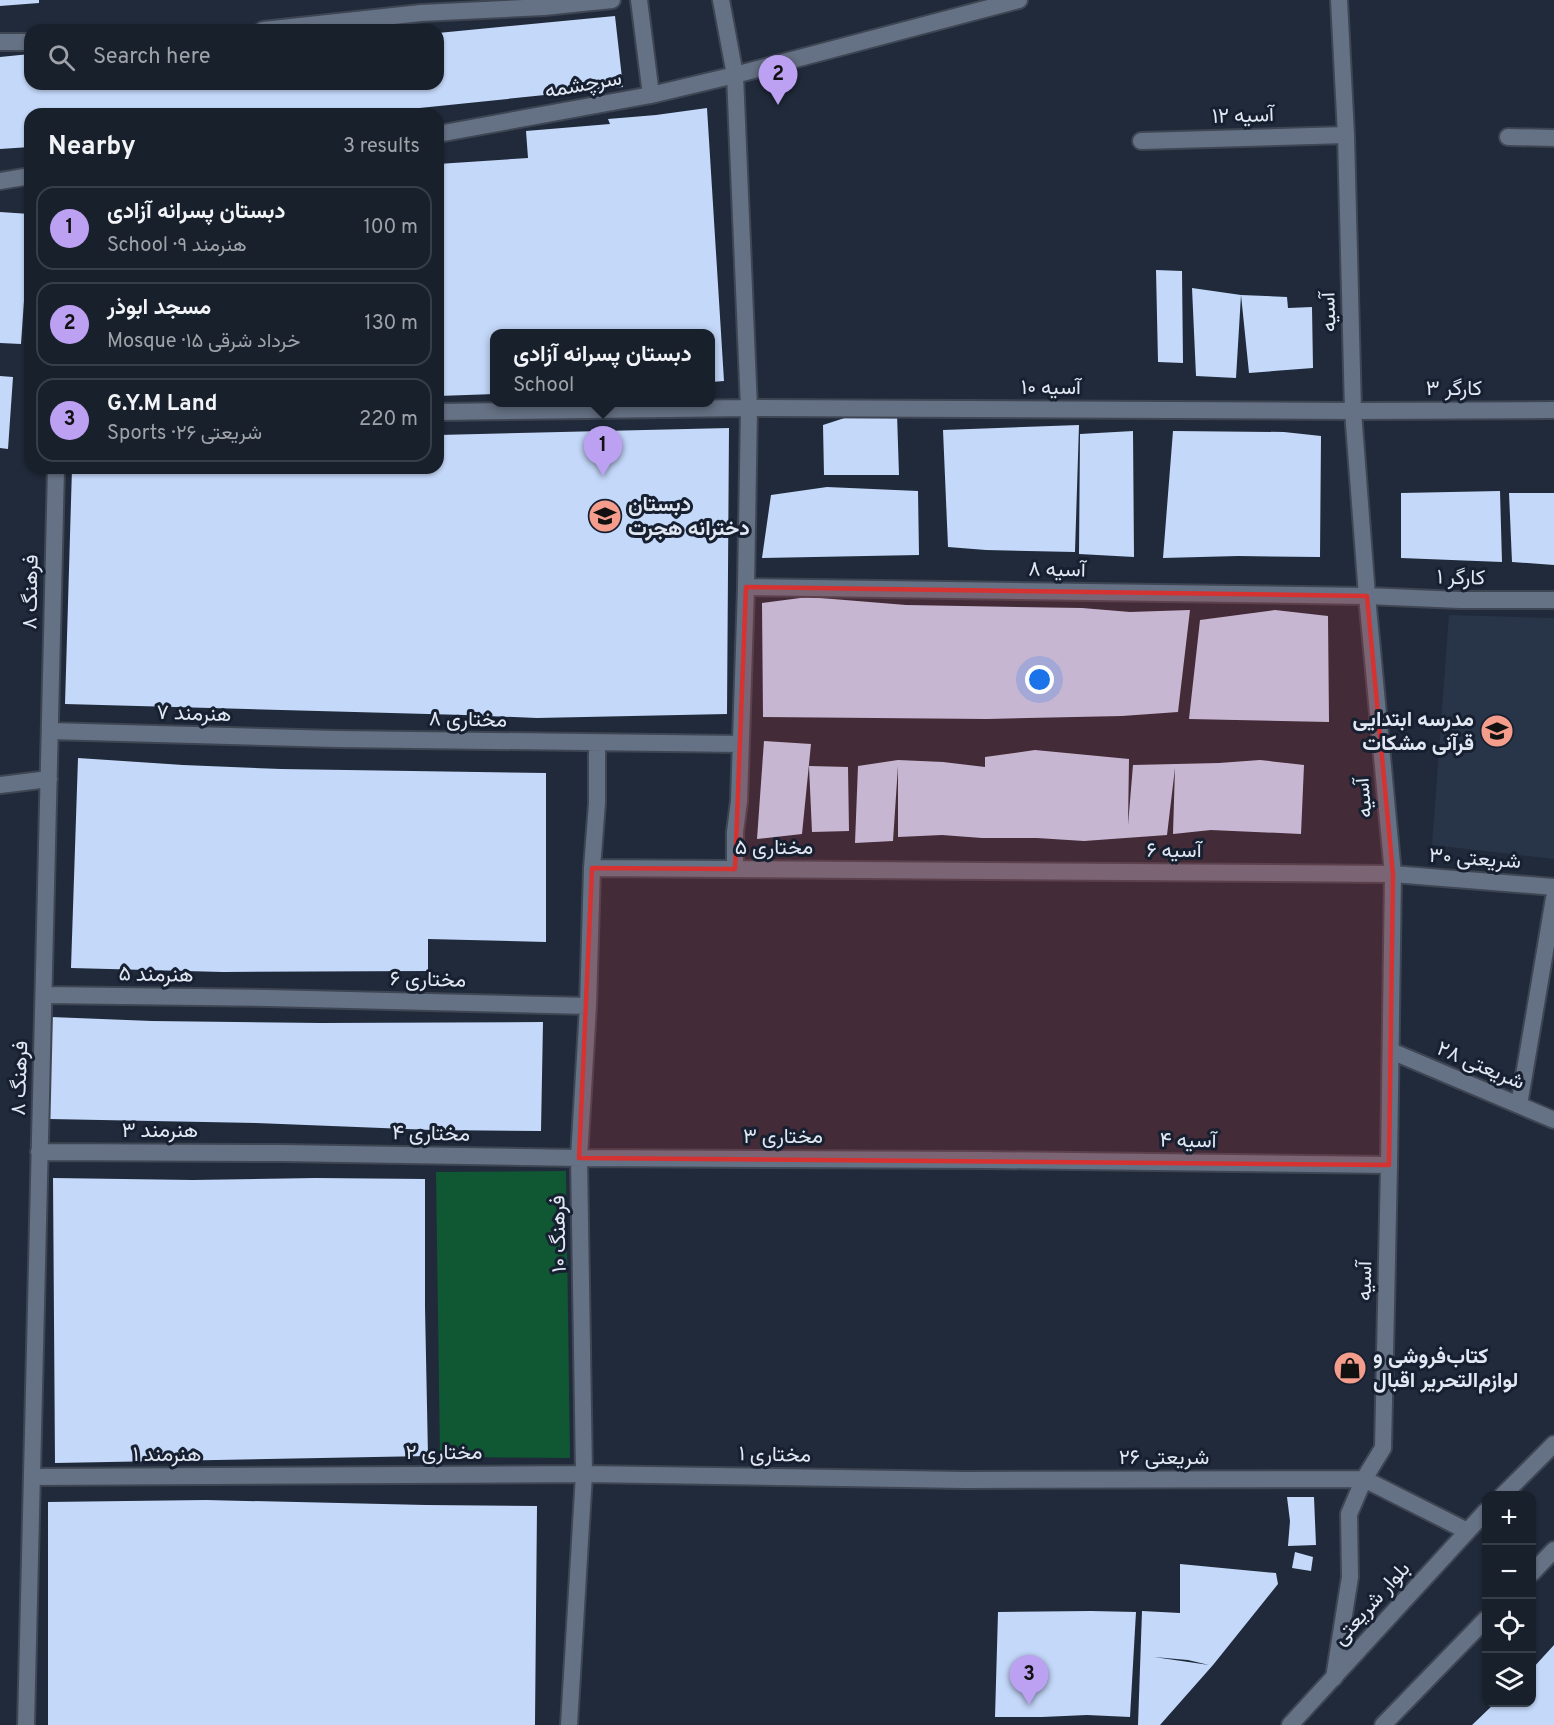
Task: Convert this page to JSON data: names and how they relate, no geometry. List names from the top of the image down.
{
  "streets": {
    "street": [
      "سرچشمه",
      "آسیه ۱۲",
      "آسیه",
      "آسیه ۱۰",
      "کارگر ۳",
      "آسیه ۸",
      "کارگر ۱",
      "فرهنگ ۸",
      "هنرمند ۷",
      "مختاری ۸",
      "مختاری ۵",
      "آسیه ۶",
      "شریعتی ۳۰",
      "هنرمند ۵",
      "مختاری ۶",
      "شریعتی ۲۸",
      "هنرمند ۳",
      "مختاری ۴",
      "مختاری ۳",
      "آسیه ۴",
      "فرهنگ ۱۰",
      "مختاری ۲",
      "هنرمند ۱",
      "مختاری ۱",
      "شریعتی ۲۶",
      "بلوار شریعتی"
    ]
  },
  "crossings": [
    ["آسیه ۱۲", "آسیه"],
    ["آسیه", "آسیه ۱۰"],
    ["آسیه", "کارگر ۳"],
    ["آسیه", "آسیه ۸"],
    ["آسیه", "کارگر ۱"],
    ["آسیه", "آسیه ۶"],
    ["آسیه", "شریعتی ۳۰"],
    ["آسیه", "شریعتی ۲۸"],
    ["آسیه", "آسیه ۴"],
    ["آسیه", "شریعتی ۲۶"],
    ["آسیه ۱۰", "کارگر ۳"],
    ["آسیه ۸", "کارگر ۱"],
    ["فرهنگ ۸", "هنرمند ۷"],
    ["فرهنگ ۸", "هنرمند ۵"],
    ["فرهنگ ۸", "هنرمند ۳"],
    ["فرهنگ ۸", "هنرمند ۱"],
    ["هنرمند ۷", "مختاری ۸"],
    ["مختاری ۸", "فرهنگ ۱۰"],
    ["مختاری ۵", "آسیه ۶"],
    ["مختاری ۵", "فرهنگ ۱۰"],
    ["آسیه ۶", "شریعتی ۳۰"],
    ["هنرمند ۵", "مختاری ۶"],
    ["مختاری ۶", "فرهنگ ۱۰"],
    ["هنرمند ۳", "مختاری ۴"],
    ["مختاری ۴", "مختاری ۳"],
    ["مختاری ۴", "فرهنگ ۱۰"],
    ["مختاری ۳", "آسیه ۴"],
    ["مختاری ۳", "فرهنگ ۱۰"],
    ["فرهنگ ۱۰", "مختاری ۲"],
    ["فرهنگ ۱۰", "مختاری ۱"],
    ["مختاری ۲", "هنرمند ۱"],
    ["مختاری ۲", "مختاری ۱"],
    ["مختاری ۱", "شریعتی ۲۶"],
    ["شریعتی ۲۶", "بلوار شریعتی"]
  ],
  "places": {
    "school or university": ["دبستان دخترانه هجرت", "مدرسه ابتدایی قرآنی مشکات"],
    "shop": ["کتاب‌فروشی و لوازم‌التحریر اقبال"]
  },
  "page": {
    "search": "Search here",
    "pins": ["2", "1", "3"],
    "heading": ["Nearby", "3 results"],
    "list": [
      {
        "mark": "1",
        "name": "دبستان پسرانه آزادی",
        "note": "School · هنرمند ۹",
        "value": "100 m"
      },
      {
        "mark": "2",
        "name": "مسجد ابوذر",
        "note": "Mosque · ۱۵ خرداد شرقی",
        "value": "130 m"
      },
      {
        "mark": "3",
        "name": "G.Y.M Land",
        "note": "Sports · شریعتی ۲۶",
        "value": "220 m"
      }
    ],
    "popup": ["دبستان پسرانه آزادی", "School"],
    "map_buttons": ["+", "−"]
  }
}
